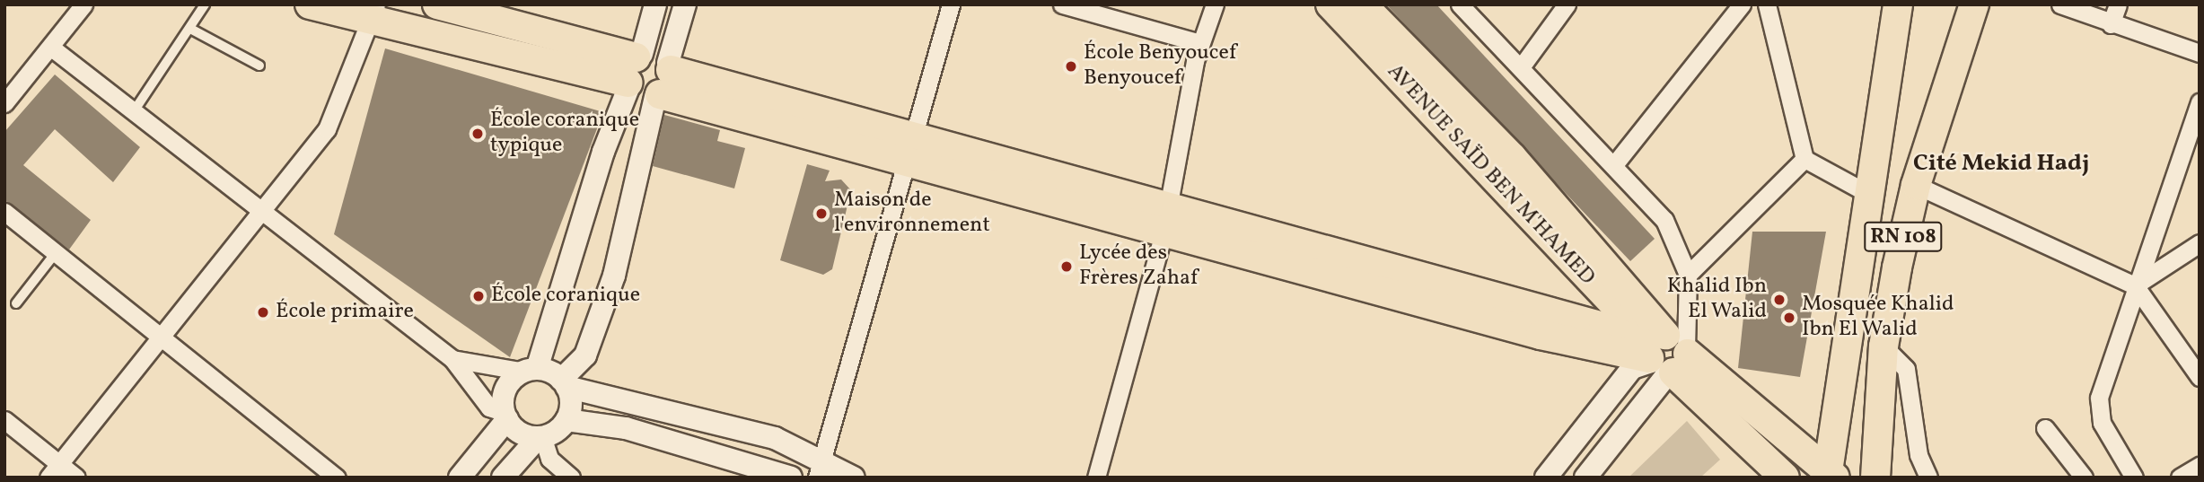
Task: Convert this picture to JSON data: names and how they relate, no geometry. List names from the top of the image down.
{
  "streets": {
    "main road": ["AVENUE SAÏD BEN M'HAMED", "RN 108"]
  },
  "crossings": [
    ["AVENUE SAÏD BEN M'HAMED", "RN 108"]
  ],
  "districts": ["Cité Mekid Hadj"],
  "places": [
    "École Benyoucef Benyoucef",
    "École coranique typique",
    "Maison de l'environnement",
    "Lycée des Frères Zahaf",
    "École coranique",
    "Khalid Ibn El Walid",
    "École primaire",
    "Mosquée Khalid Ibn El Walid"
  ]
}
